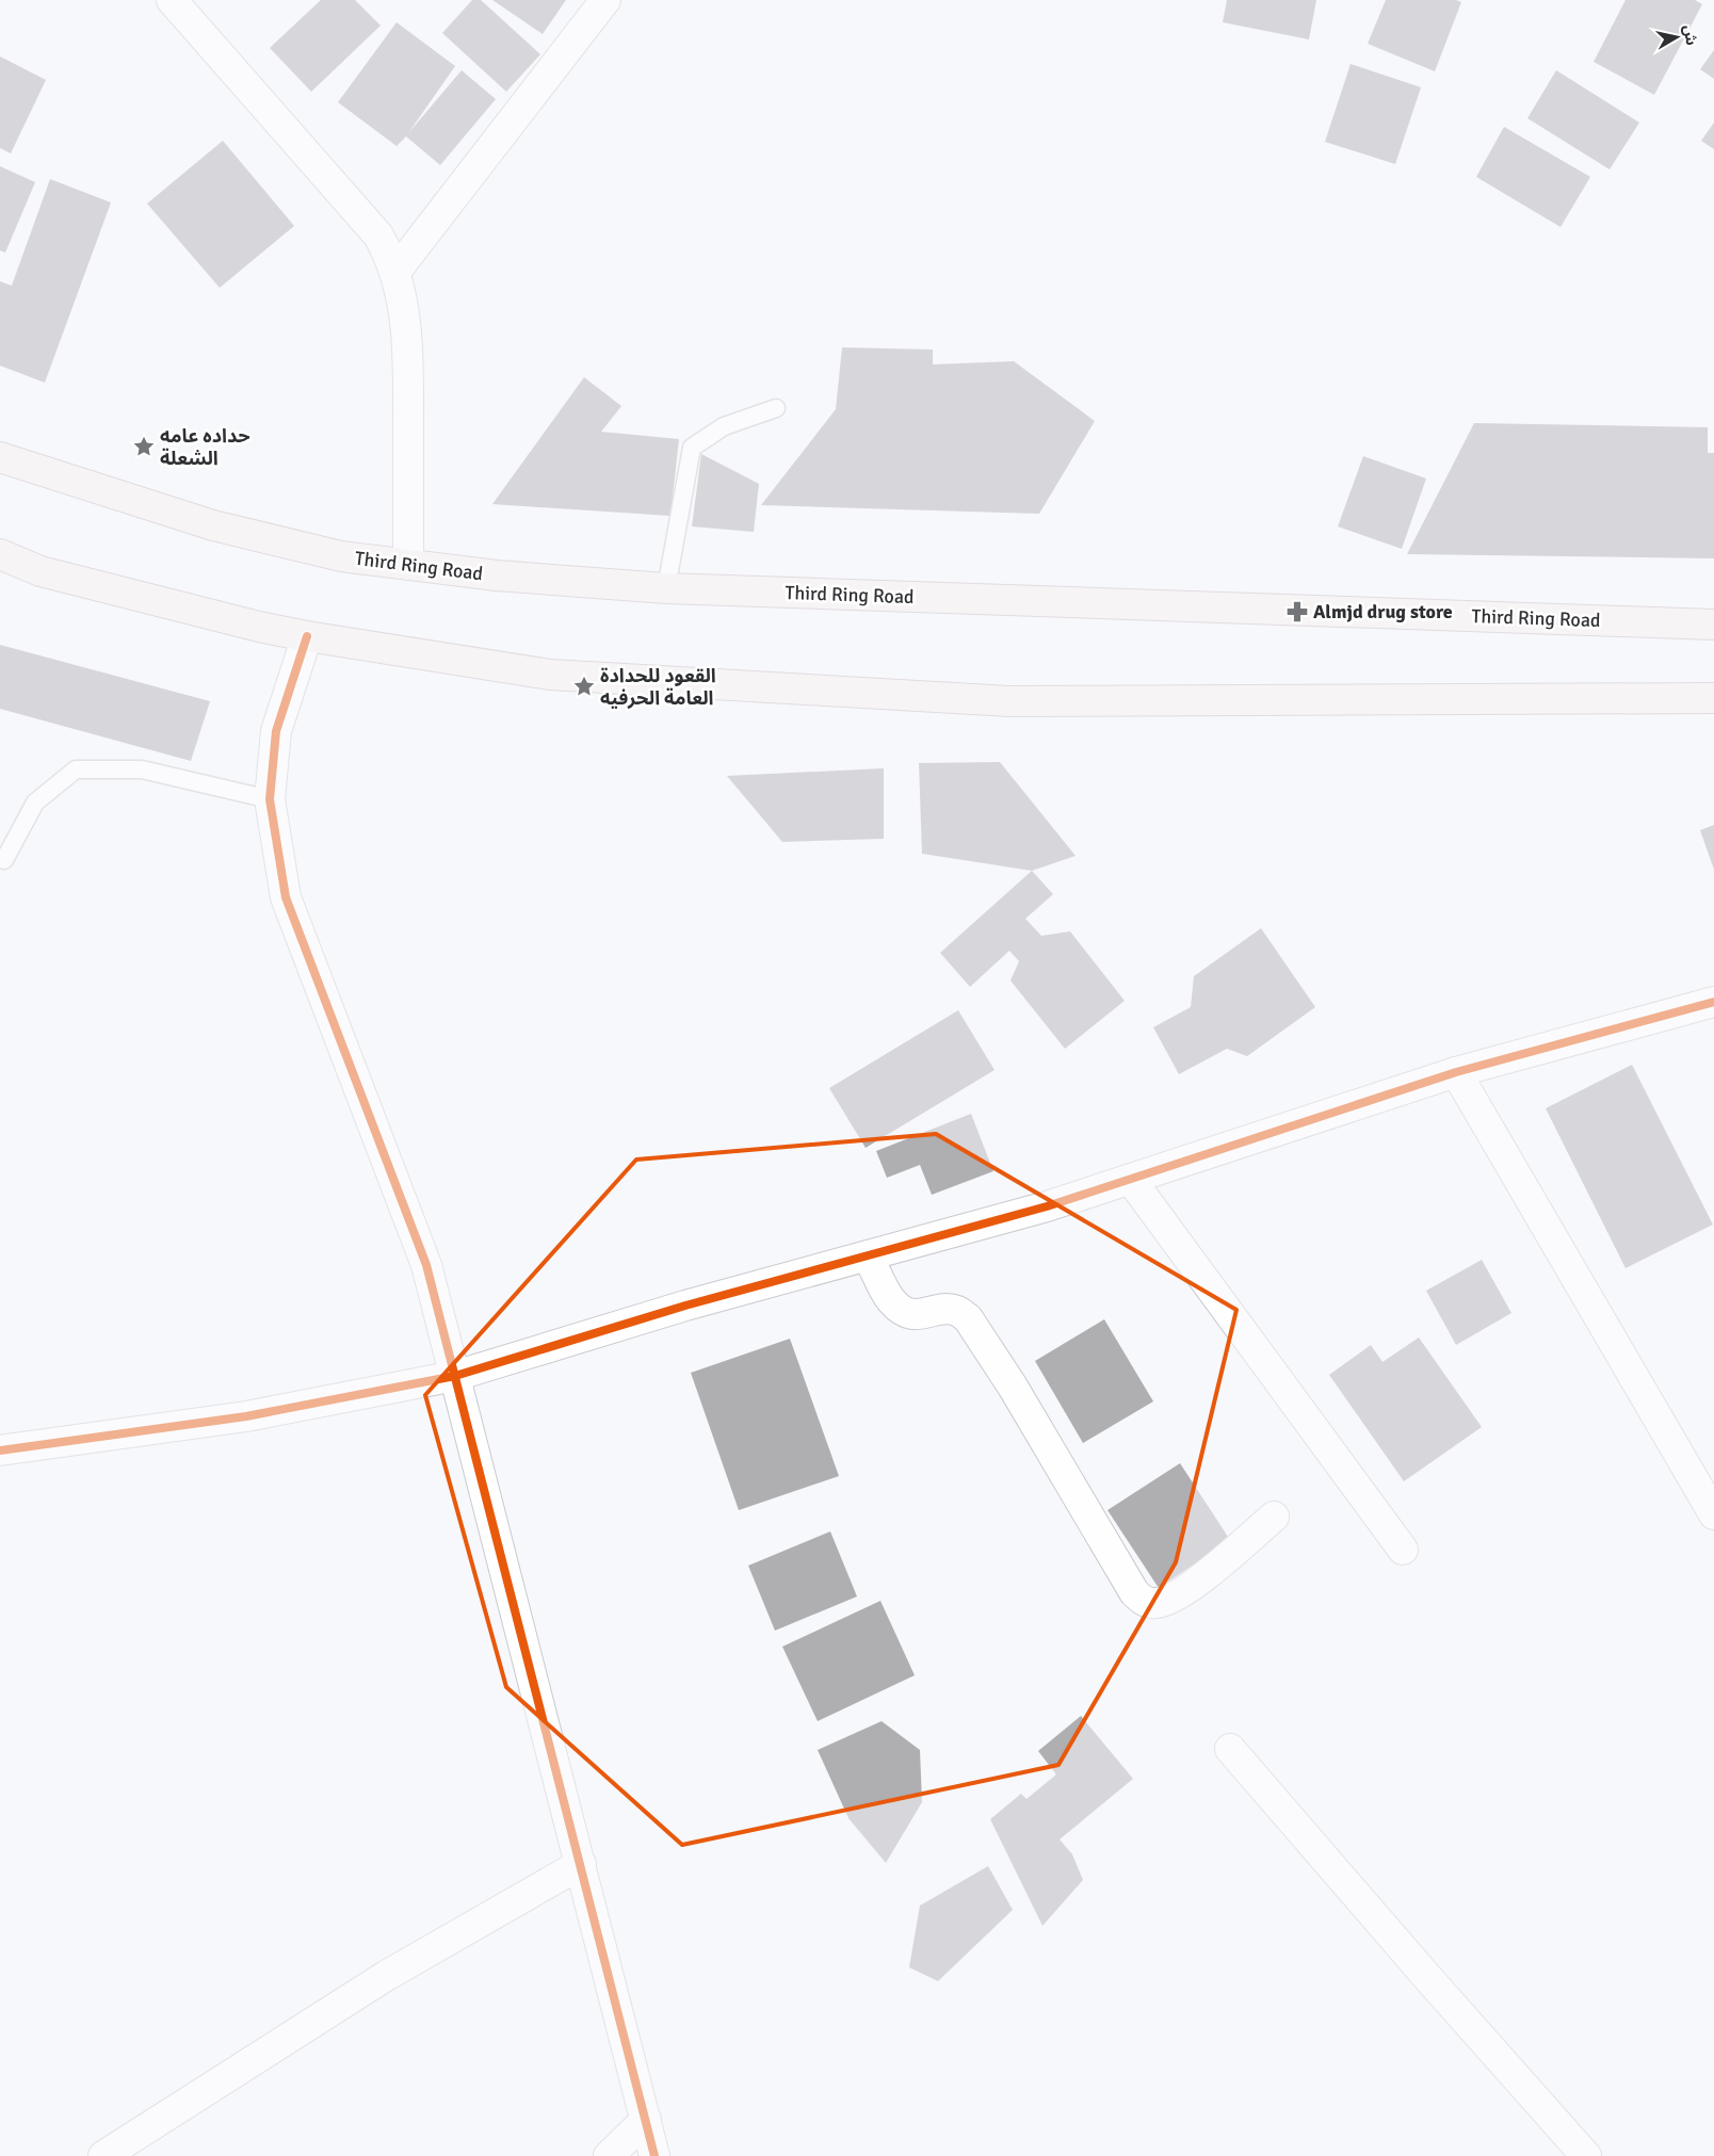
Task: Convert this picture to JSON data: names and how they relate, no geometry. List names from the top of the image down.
{
  "streets": {
    "main road": ["Third Ring Road"]
  },
  "places": {
    "place": ["حداده عامه الشعلة", "القعود للحدادة العامة الحرفيه"],
    "pharmacy": ["Almjd drug store"]
  },
  "north": "right"
}
